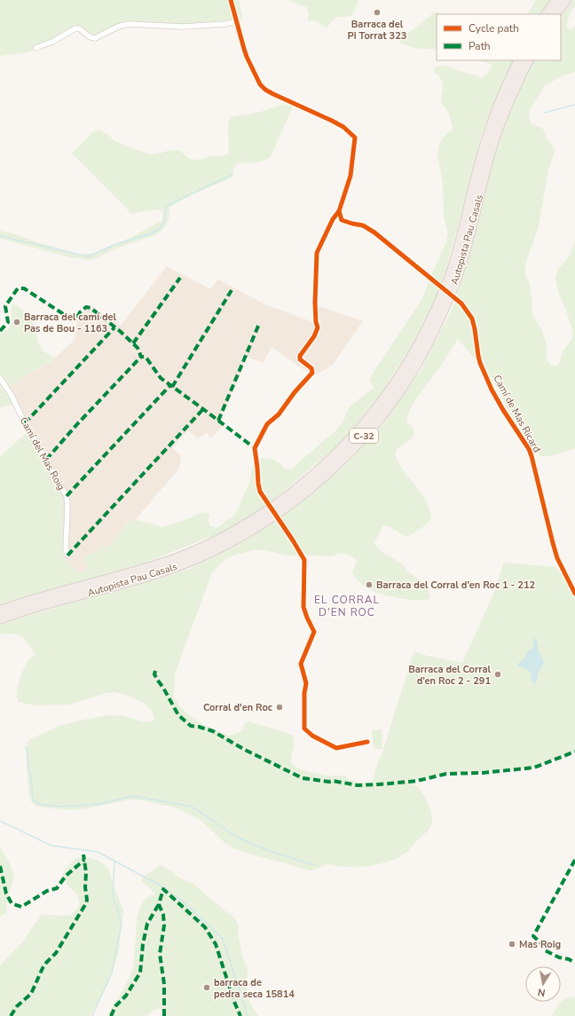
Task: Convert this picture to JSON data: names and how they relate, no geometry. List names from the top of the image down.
{
  "streets": {
    "highway": ["Autopista Pau Casals", "C-32"],
    "street": ["Camí de Mas Ricard", "Camí del Mas Roig"]
  },
  "districts": ["EL CORRAL D'EN ROC"],
  "places": [
    "Barraca del Pi Torrat 323",
    "Barraca del camí del Pas de Bou - 1163",
    "Barraca del Corral d’en Roc 1 - 212",
    "Barraca del Corral d’en Roc 2 - 291",
    "Corral d'en Roc",
    "Mas Roig",
    "barraca de pedra seca 15814"
  ],
  "legend": ["Cycle path", "Path"],
  "north": "bottom"
}
